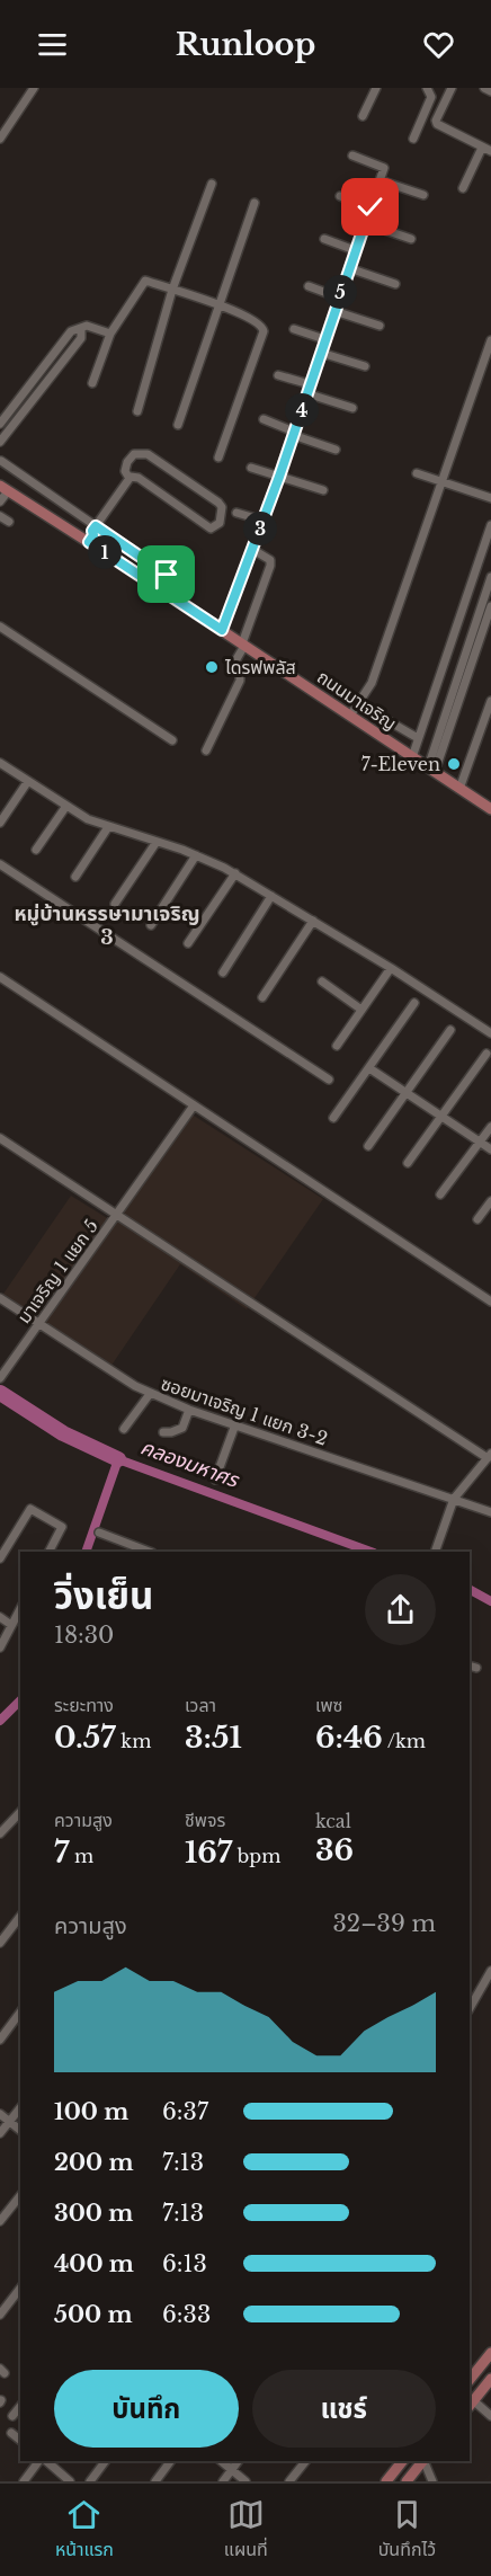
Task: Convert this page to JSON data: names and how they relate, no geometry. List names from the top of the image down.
{
  "streets": {
    "main road": ["ถนนมาเจริญ"],
    "street": ["มาเจริญ 1 แยก 5", "ซอยมาเจริญ 1 แยก 3-2"]
  },
  "crossings": [
    ["มาเจริญ 1 แยก 5", "ซอยมาเจริญ 1 แยก 3-2"]
  ],
  "districts": ["หมู่บ้านหรรษามาเจริญ 3"],
  "water": ["คลองมหาศร"],
  "places": ["ไดรฟพลัส", "7-Eleven"],
  "page": {
    "header": "Runloop",
    "pins": [
      "5",
      "4",
      "3",
      "1"
    ],
    "heading": ["วิ่งเย็น", "18:30"],
    "stats": [
      ["ระยะทาง", "0.57 km"],
      ["เวลา", "3:51"],
      ["เพซ", "6:46 /km"],
      ["ความสูง", "7 m"],
      ["ชีพจร", "167 bpm"],
      ["kcal", "36"]
    ],
    "chart": ["ความสูง", "32–39 m"],
    "list": [
      {
        "name": "100 m",
        "note": "6:37"
      },
      {
        "name": "200 m",
        "note": "7:13"
      },
      {
        "name": "300 m",
        "note": "7:13"
      },
      {
        "name": "400 m",
        "note": "6:13"
      },
      {
        "name": "500 m",
        "note": "6:33"
      }
    ],
    "buttons": ["บันทึก", "แชร์"],
    "tabs": ["หน้าแรก", "แผนที่", "บันทึกไว้"]
  }
}
